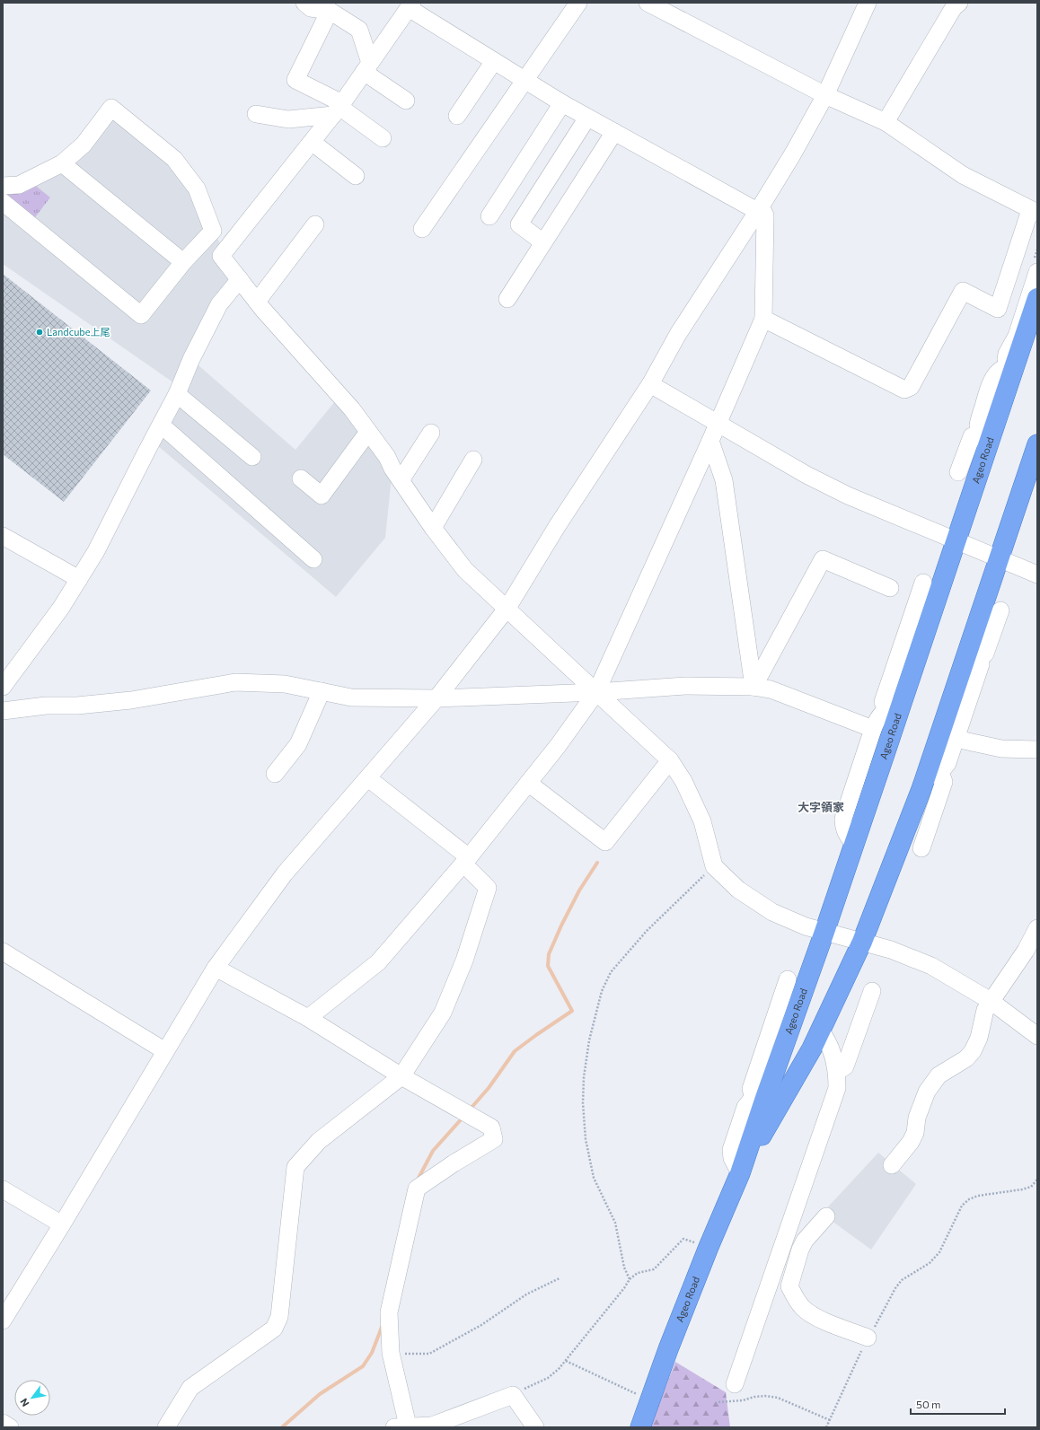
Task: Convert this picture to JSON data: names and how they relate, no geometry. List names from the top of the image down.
{
  "streets": {
    "highway": ["Ageo Road"]
  },
  "districts": ["大字領家"],
  "places": ["Landcube上尾"],
  "scale_bar": "50 m",
  "north": "bottom left"
}
